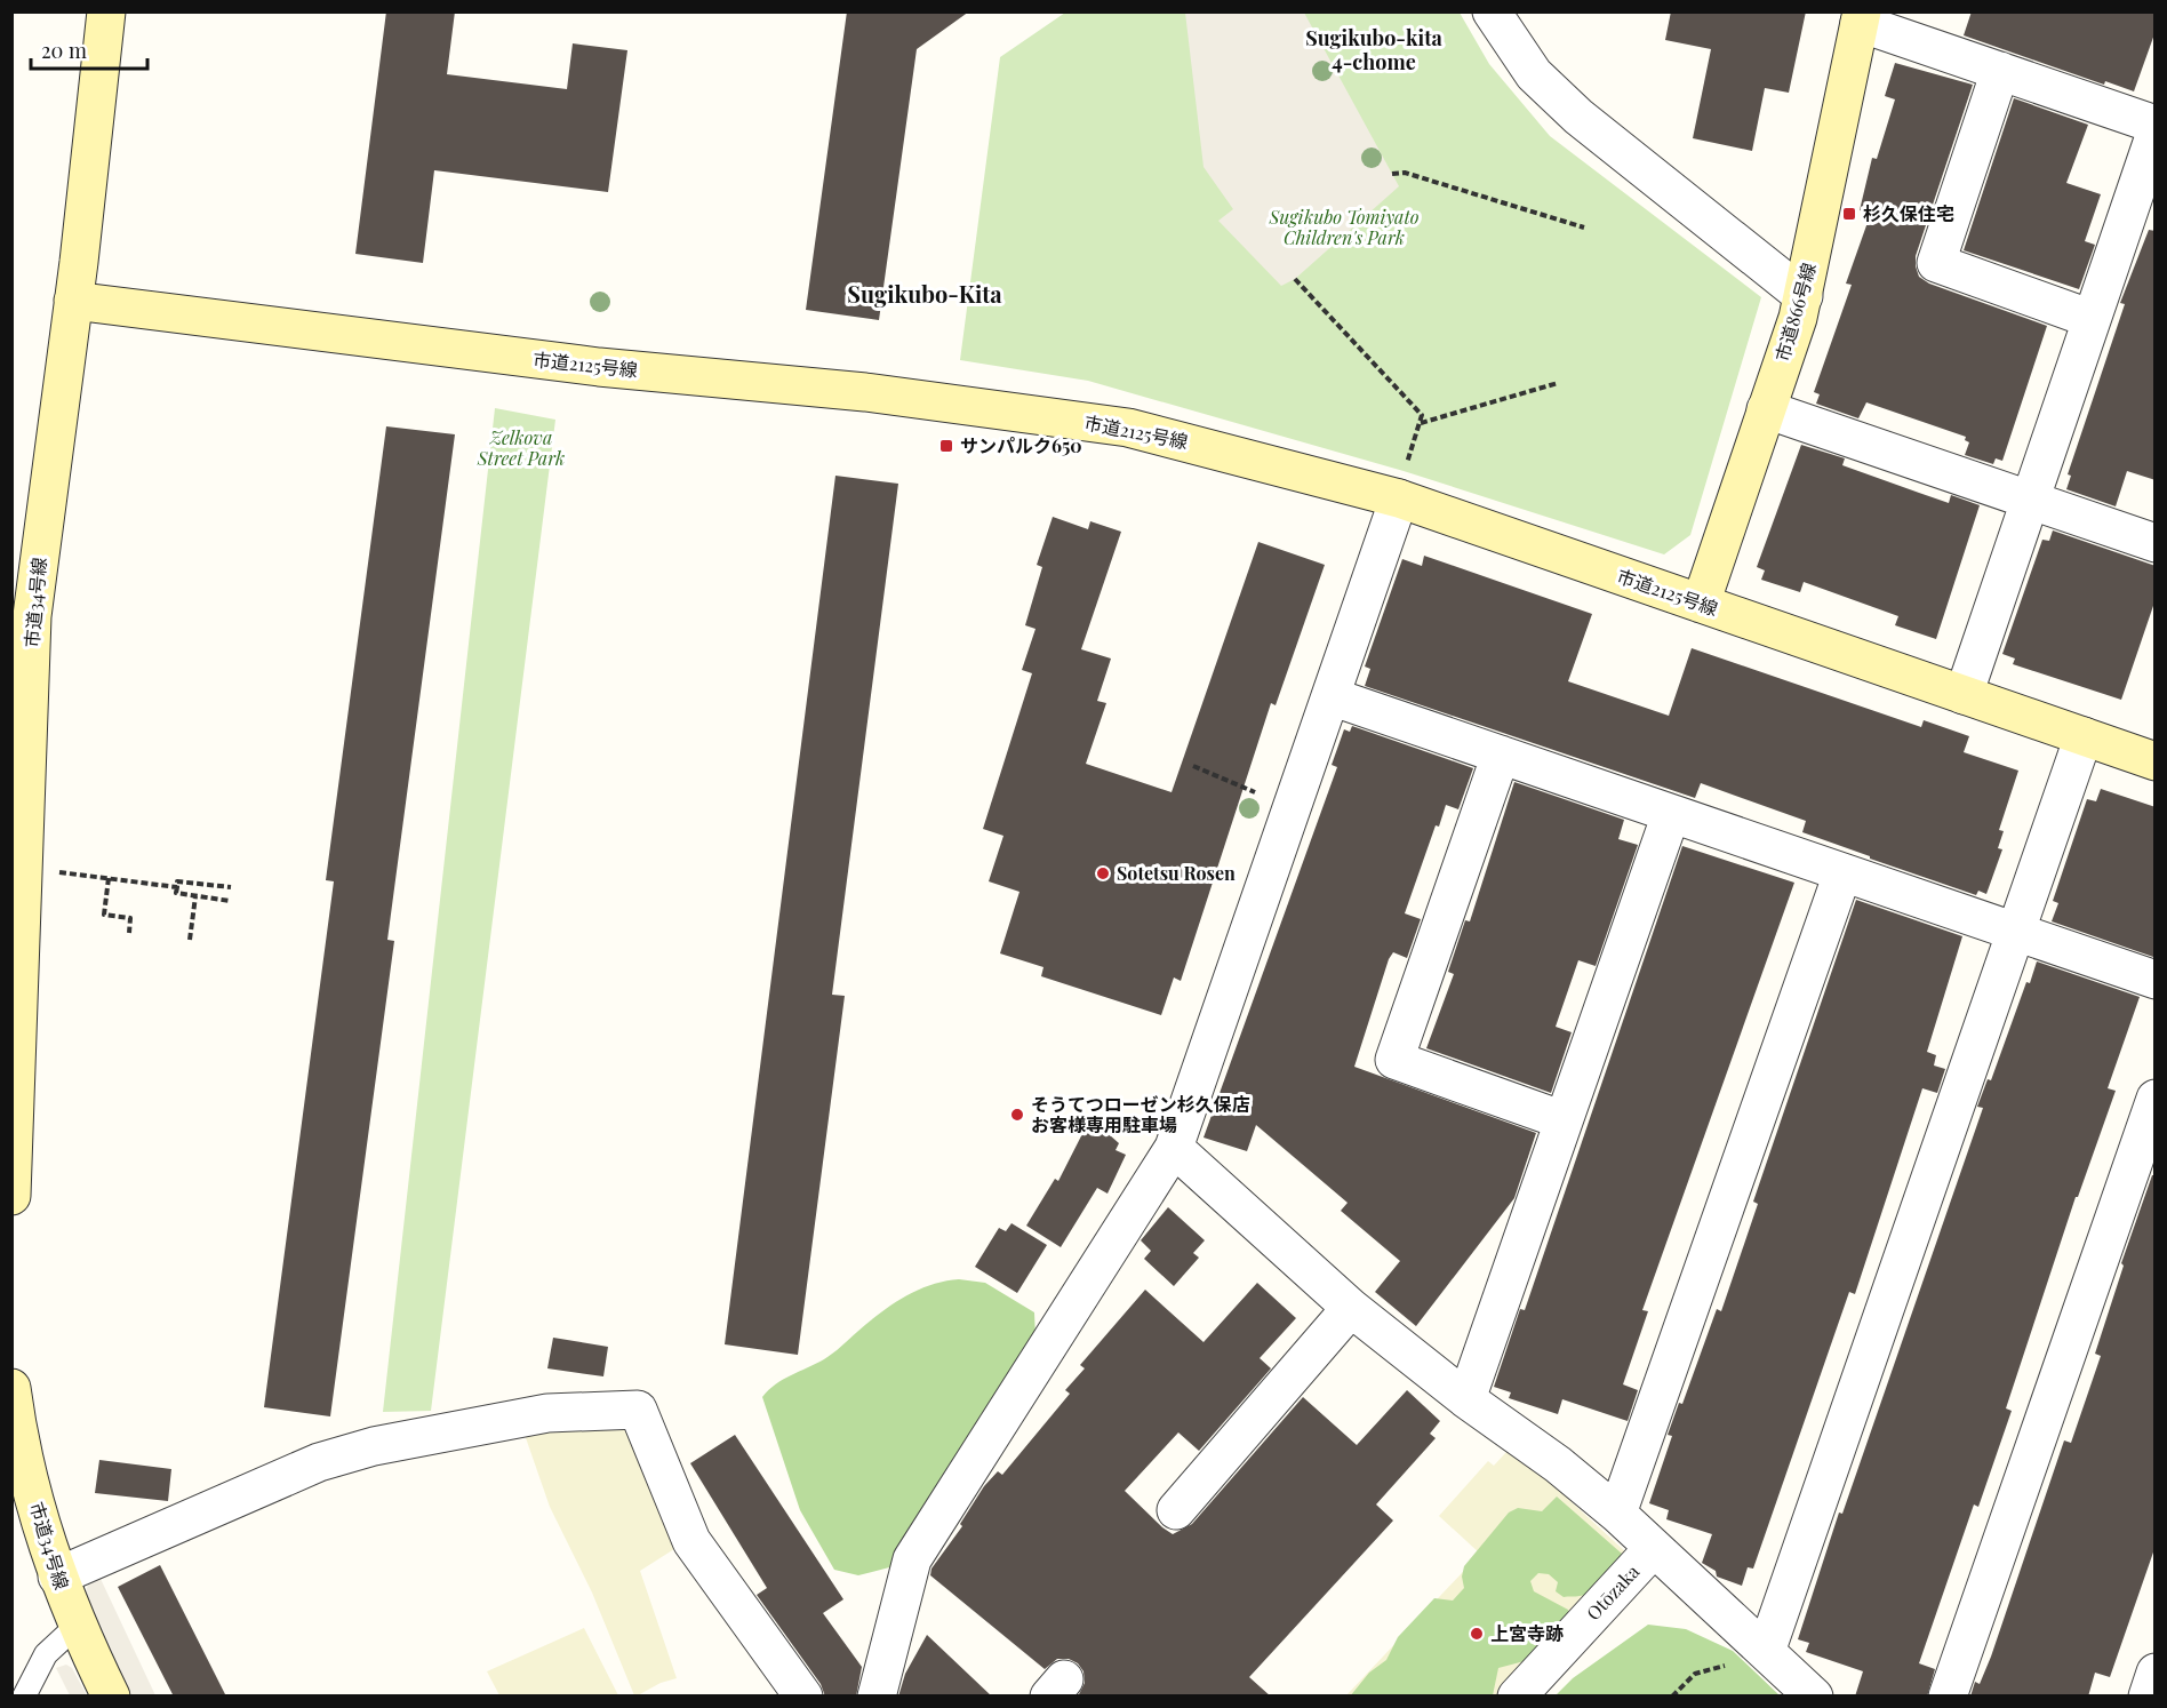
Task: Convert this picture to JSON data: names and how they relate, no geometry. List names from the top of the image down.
{
  "streets": {
    "street": [
      "市道866号線",
      "市道2125号線",
      "市道34号線",
      "Otōzaka"
    ]
  },
  "crossings": [
    ["市道866号線", "市道2125号線"],
    ["市道2125号線", "市道34号線"]
  ],
  "districts": ["Sugikubo-kita 4-chome", "Sugikubo-Kita"],
  "parks": ["Sugikubo Tomiyato Children's Park", "Zelkova Street Park"],
  "places": {
    "transit": ["杉久保住宅", "サンパルク650"],
    "other": ["Sotetsu Rosen", "そうてつローゼン杉久保店 お客様専用駐車場", "上宮寺跡"]
  },
  "scale_bar": "20 m"
}
